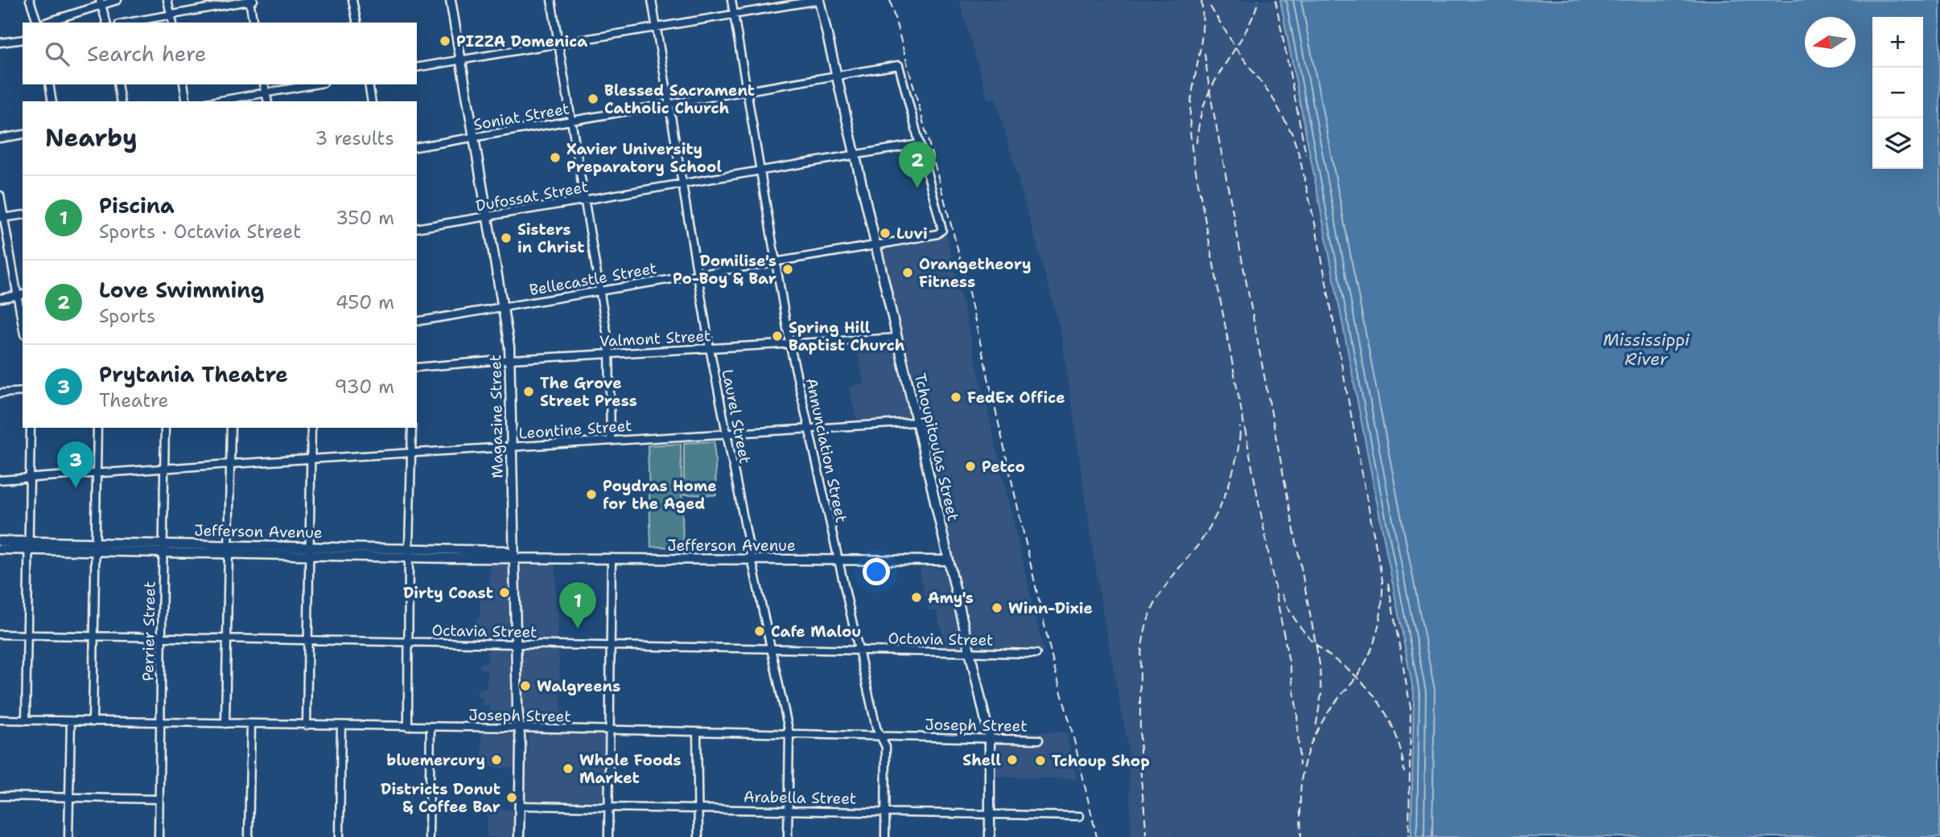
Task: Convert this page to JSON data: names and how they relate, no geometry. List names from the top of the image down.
{
  "streets": {
    "street": [
      "Soniat Street",
      "Dufossat Street",
      "Bellecastle Street",
      "Valmont Street",
      "Magazine Street",
      "Laurel Street",
      "Leontine Street",
      "Tchoupitoulas Street",
      "Annunciation Street",
      "Jefferson Avenue",
      "Perrier Street",
      "Octavia Street",
      "Joseph Street",
      "Arabella Street"
    ]
  },
  "crossings": [
    ["Soniat Street", "Dufossat Street"],
    ["Soniat Street", "Bellecastle Street"],
    ["Soniat Street", "Magazine Street"],
    ["Soniat Street", "Laurel Street"],
    ["Soniat Street", "Tchoupitoulas Street"],
    ["Soniat Street", "Annunciation Street"],
    ["Dufossat Street", "Bellecastle Street"],
    ["Dufossat Street", "Magazine Street"],
    ["Dufossat Street", "Laurel Street"],
    ["Dufossat Street", "Tchoupitoulas Street"],
    ["Dufossat Street", "Annunciation Street"],
    ["Bellecastle Street", "Magazine Street"],
    ["Bellecastle Street", "Laurel Street"],
    ["Bellecastle Street", "Tchoupitoulas Street"],
    ["Bellecastle Street", "Annunciation Street"],
    ["Valmont Street", "Magazine Street"],
    ["Valmont Street", "Laurel Street"],
    ["Valmont Street", "Tchoupitoulas Street"],
    ["Valmont Street", "Annunciation Street"],
    ["Magazine Street", "Leontine Street"],
    ["Magazine Street", "Jefferson Avenue"],
    ["Magazine Street", "Octavia Street"],
    ["Magazine Street", "Joseph Street"],
    ["Magazine Street", "Arabella Street"],
    ["Laurel Street", "Leontine Street"],
    ["Laurel Street", "Jefferson Avenue"],
    ["Laurel Street", "Octavia Street"],
    ["Laurel Street", "Joseph Street"],
    ["Laurel Street", "Arabella Street"],
    ["Leontine Street", "Tchoupitoulas Street"],
    ["Leontine Street", "Annunciation Street"],
    ["Leontine Street", "Perrier Street"],
    ["Tchoupitoulas Street", "Jefferson Avenue"],
    ["Tchoupitoulas Street", "Octavia Street"],
    ["Tchoupitoulas Street", "Joseph Street"],
    ["Tchoupitoulas Street", "Arabella Street"],
    ["Annunciation Street", "Jefferson Avenue"],
    ["Annunciation Street", "Octavia Street"],
    ["Annunciation Street", "Joseph Street"],
    ["Annunciation Street", "Arabella Street"],
    ["Jefferson Avenue", "Perrier Street"],
    ["Perrier Street", "Octavia Street"],
    ["Perrier Street", "Joseph Street"]
  ],
  "water": ["Mississippi River"],
  "places": [
    "PIZZA Domenica",
    "Blessed Sacrament Catholic Church",
    "Xavier University Preparatory School",
    "Luvi",
    "Sisters in Christ",
    "Domilise's Po-Boy & Bar",
    "Orangetheory Fitness",
    "Spring Hill Baptist Church",
    "The Grove Street Press",
    "FedEx Office",
    "Petco",
    "Poydras Home for the Aged",
    "Dirty Coast",
    "Amy's",
    "Winn-Dixie",
    "Cafe Malou",
    "Walgreens",
    "bluemercury",
    "Shell",
    "Tchoup Shop",
    "Whole Foods Market",
    "Districts Donut & Coffee Bar"
  ],
  "north": "left",
  "page": {
    "map_buttons": ["+", "−"],
    "search": "Search here",
    "heading": ["Nearby", "3 results"],
    "pins": ["2", "3", "1"],
    "list": [
      {
        "mark": "1",
        "name": "Piscina",
        "note": "Sports · Octavia Street",
        "value": "350 m"
      },
      {
        "mark": "2",
        "name": "Love Swimming",
        "note": "Sports",
        "value": "450 m"
      },
      {
        "mark": "3",
        "name": "Prytania Theatre",
        "note": "Theatre",
        "value": "930 m"
      }
    ]
  }
}
